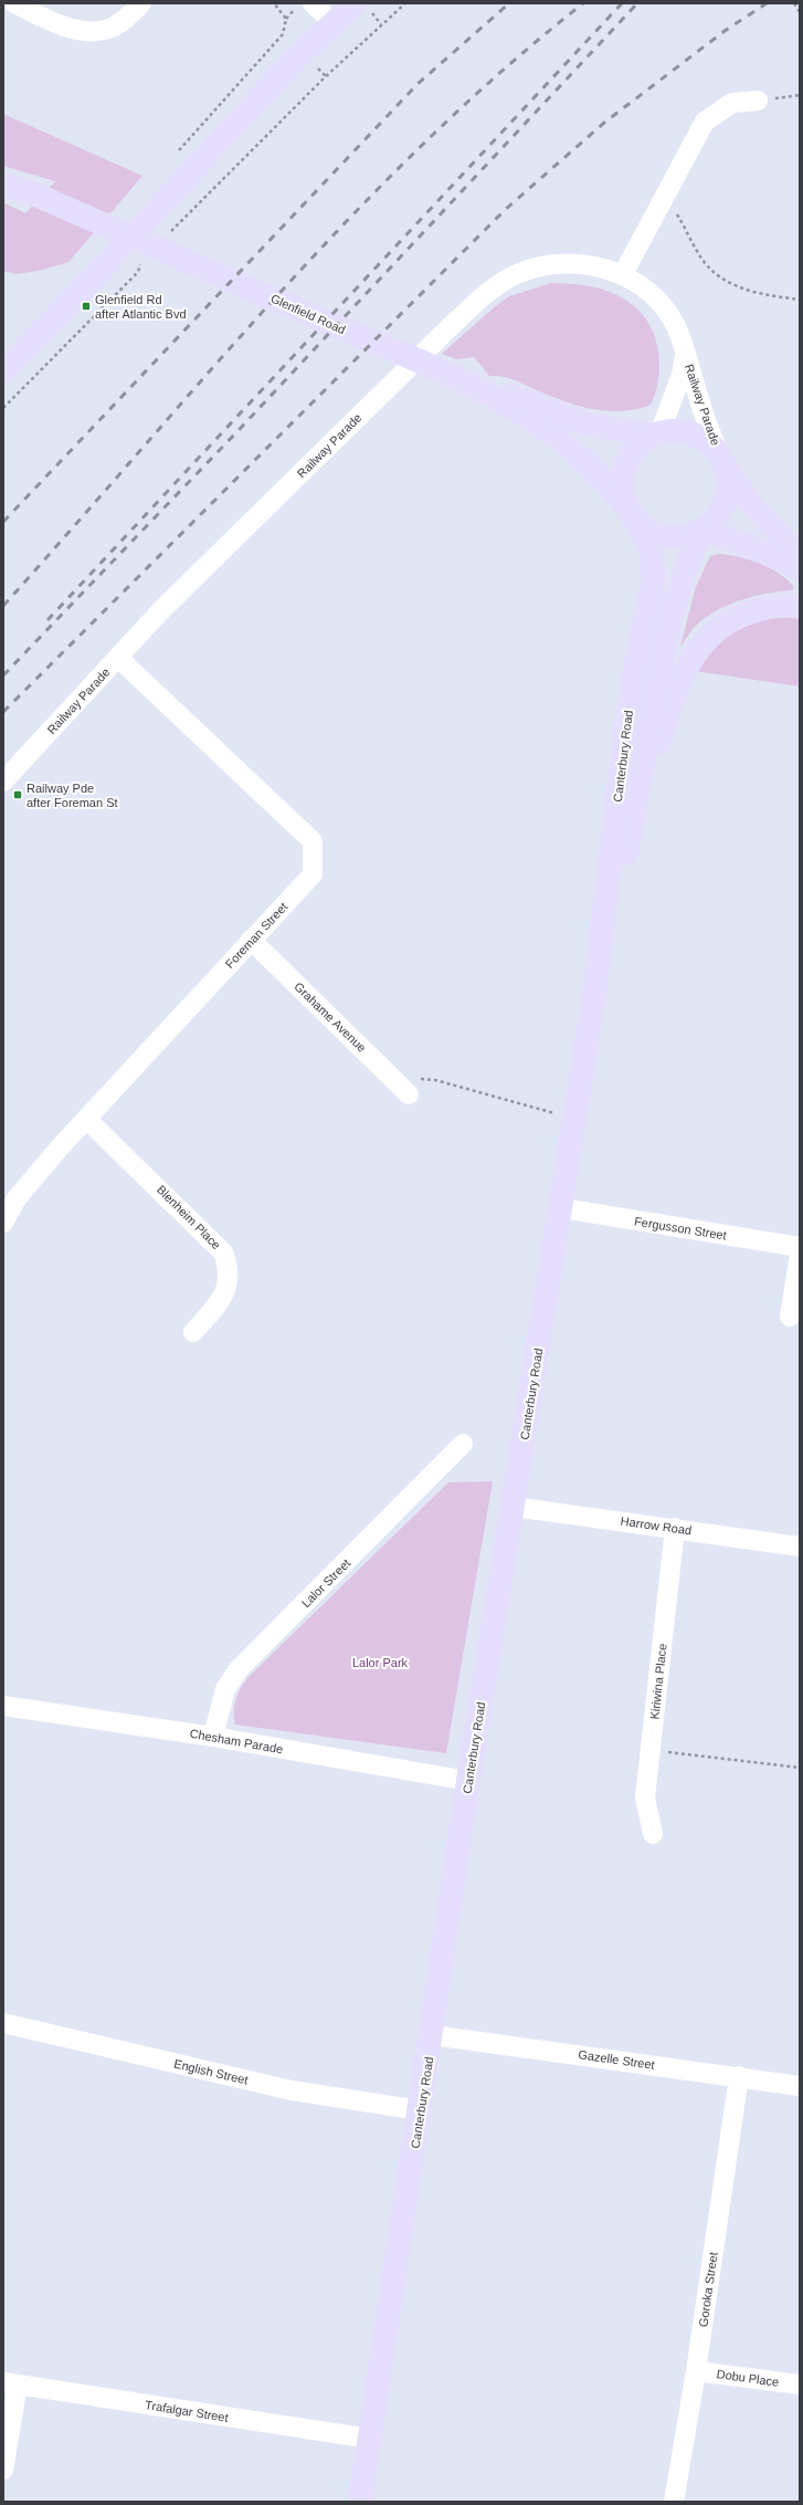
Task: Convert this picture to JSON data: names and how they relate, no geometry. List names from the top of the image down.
{
  "streets": {
    "main road": ["Glenfield Road", "Canterbury Road"],
    "street": [
      "Railway Parade",
      "Foreman Street",
      "Grahame Avenue",
      "Blenheim Place",
      "Fergusson Street",
      "Harrow Road",
      "Lalor Street",
      "Kiriwina Place",
      "Chesham Parade",
      "Gazelle Street",
      "English Street",
      "Goroka Street",
      "Dobu Place",
      "Trafalgar Street"
    ]
  },
  "crossings": [
    ["Glenfield Road", "Railway Parade"],
    ["Glenfield Road", "Canterbury Road"],
    ["Railway Parade", "Canterbury Road"],
    ["Railway Parade", "Foreman Street"],
    ["Canterbury Road", "Fergusson Street"],
    ["Canterbury Road", "Harrow Road"],
    ["Canterbury Road", "Chesham Parade"],
    ["Canterbury Road", "Gazelle Street"],
    ["Canterbury Road", "English Street"],
    ["Canterbury Road", "Trafalgar Street"],
    ["Foreman Street", "Grahame Avenue"],
    ["Foreman Street", "Blenheim Place"],
    ["Harrow Road", "Kiriwina Place"],
    ["Lalor Street", "Chesham Parade"],
    ["Gazelle Street", "Goroka Street"],
    ["Goroka Street", "Dobu Place"]
  ],
  "parks": ["Lalor Park"],
  "places": {
    "transit": ["Glenfield Rd after Atlantic Bvd", "Railway Pde after Foreman St"]
  }
}
